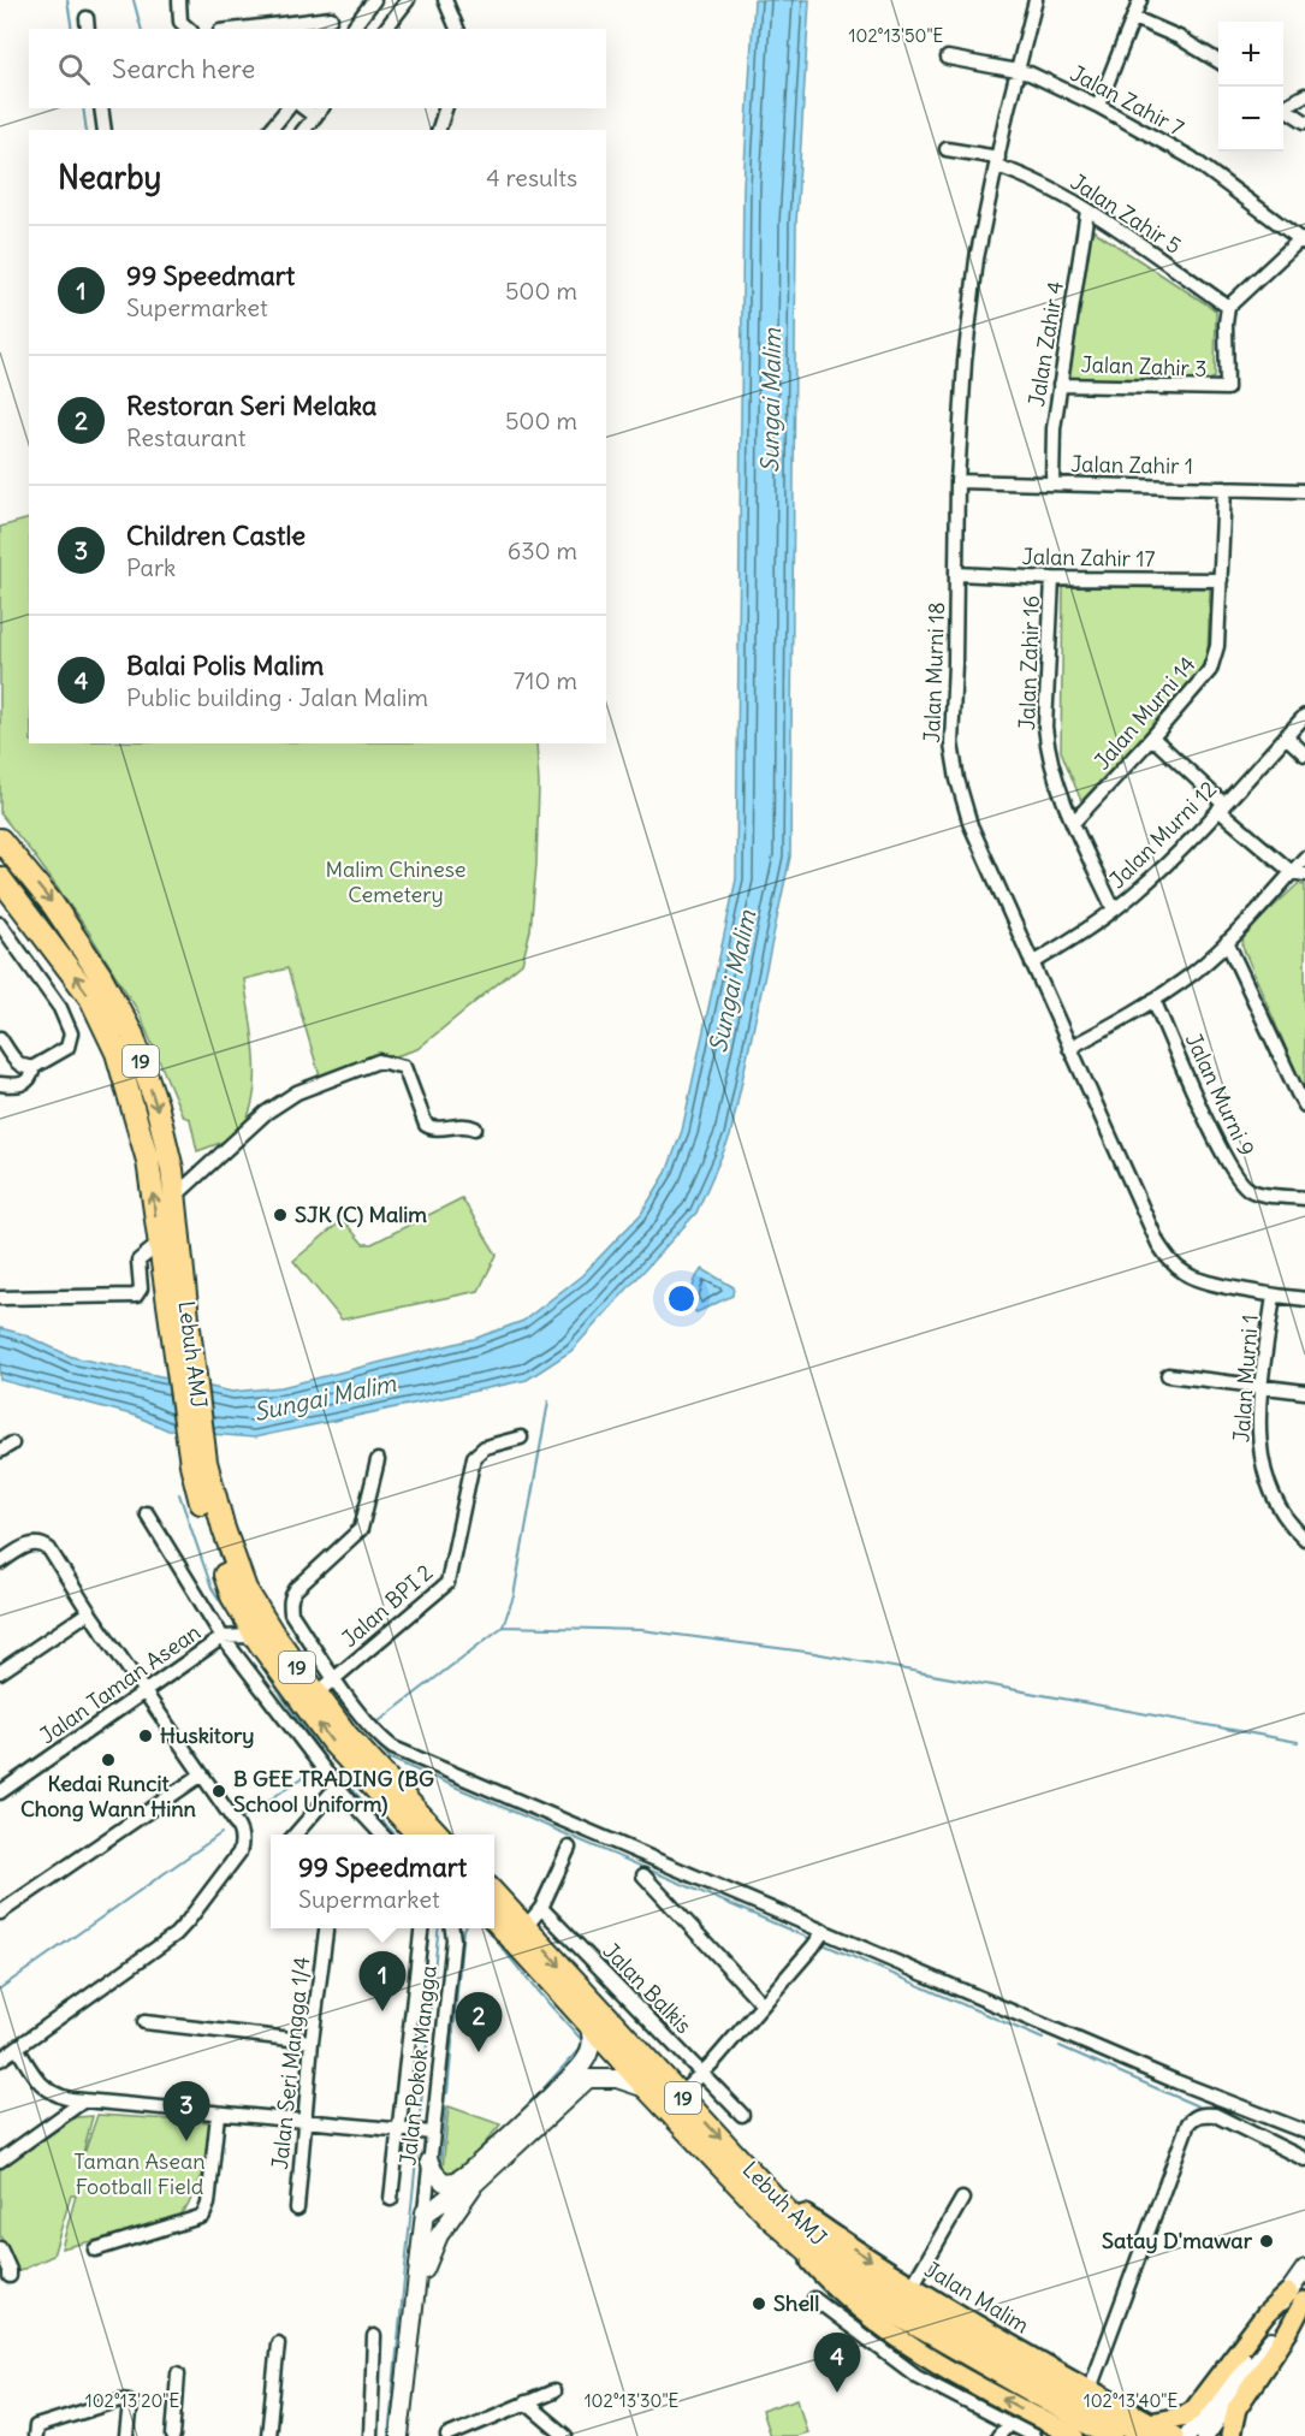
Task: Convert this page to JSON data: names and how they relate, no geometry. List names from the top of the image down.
{
  "streets": {
    "highway": ["19", "Lebuh AMJ"],
    "main road": ["Jalan Malim"],
    "street": [
      "Jalan Zahir 7",
      "Jalan Zahir 5",
      "Jalan Zahir 4",
      "Jalan Zahir 3",
      "Jalan Zahir 1",
      "Jalan Zahir 17",
      "Jalan Zahir 16",
      "Jalan Murni 18",
      "Jalan Murni 14",
      "Jalan Murni 12",
      "Jalan Murni 9",
      "Jalan Murni 1",
      "Jalan BPI 2",
      "Jalan Taman Asean",
      "Jalan Balkis",
      "Jalan Seri Mangga 1/4",
      "Jalan Pokok Mangga"
    ]
  },
  "crossings": [
    ["Jalan Zahir 7", "Jalan Murni 18"],
    ["Jalan Zahir 5", "Jalan Zahir 4"],
    ["Jalan Zahir 5", "Jalan Zahir 3"],
    ["Jalan Zahir 5", "Jalan Murni 18"],
    ["Jalan Zahir 4", "Jalan Zahir 3"],
    ["Jalan Zahir 4", "Jalan Zahir 1"],
    ["Jalan Zahir 1", "Jalan Murni 18"],
    ["Jalan Zahir 1", "Jalan Murni 14"],
    ["Jalan Zahir 17", "Jalan Zahir 16"],
    ["Jalan Zahir 17", "Jalan Murni 18"],
    ["Jalan Zahir 17", "Jalan Murni 14"],
    ["Jalan Zahir 16", "Jalan Murni 14"],
    ["Jalan Zahir 16", "Jalan Murni 12"],
    ["Jalan Murni 18", "Jalan Murni 12"],
    ["Jalan Murni 18", "Jalan Murni 1"],
    ["Lebuh AMJ", "Jalan BPI 2"],
    ["Lebuh AMJ", "Jalan Taman Asean"],
    ["Lebuh AMJ", "Jalan Malim"]
  ],
  "water": ["Sungai Malim"],
  "parks": ["Malim Chinese Cemetery", "Taman Asean Football Field"],
  "places": [
    "SJK (C) Malim",
    "Huskitory",
    "Kedai Runcit Chong Wann Hinn",
    "B GEE TRADING (BG School Uniform)",
    "Satay D'mawar",
    "Shell"
  ],
  "page": {
    "map_buttons": ["+", "−"],
    "search": "Search here",
    "heading": ["Nearby", "4 results"],
    "list": [
      {
        "mark": "1",
        "name": "99 Speedmart",
        "note": "Supermarket",
        "value": "500 m"
      },
      {
        "mark": "2",
        "name": "Restoran Seri Melaka",
        "note": "Restaurant",
        "value": "500 m"
      },
      {
        "mark": "3",
        "name": "Children Castle",
        "note": "Park",
        "value": "630 m"
      },
      {
        "mark": "4",
        "name": "Balai Polis Malim",
        "note": "Public building · Jalan Malim",
        "value": "710 m"
      }
    ],
    "popup": ["99 Speedmart", "Supermarket"],
    "pins": [
      "1",
      "2",
      "3",
      "4"
    ]
  },
  "coordinates": [
    "102°13'50\"E",
    "102°13'20\"E",
    "102°13'30\"E",
    "102°13'40\"E"
  ]
}
